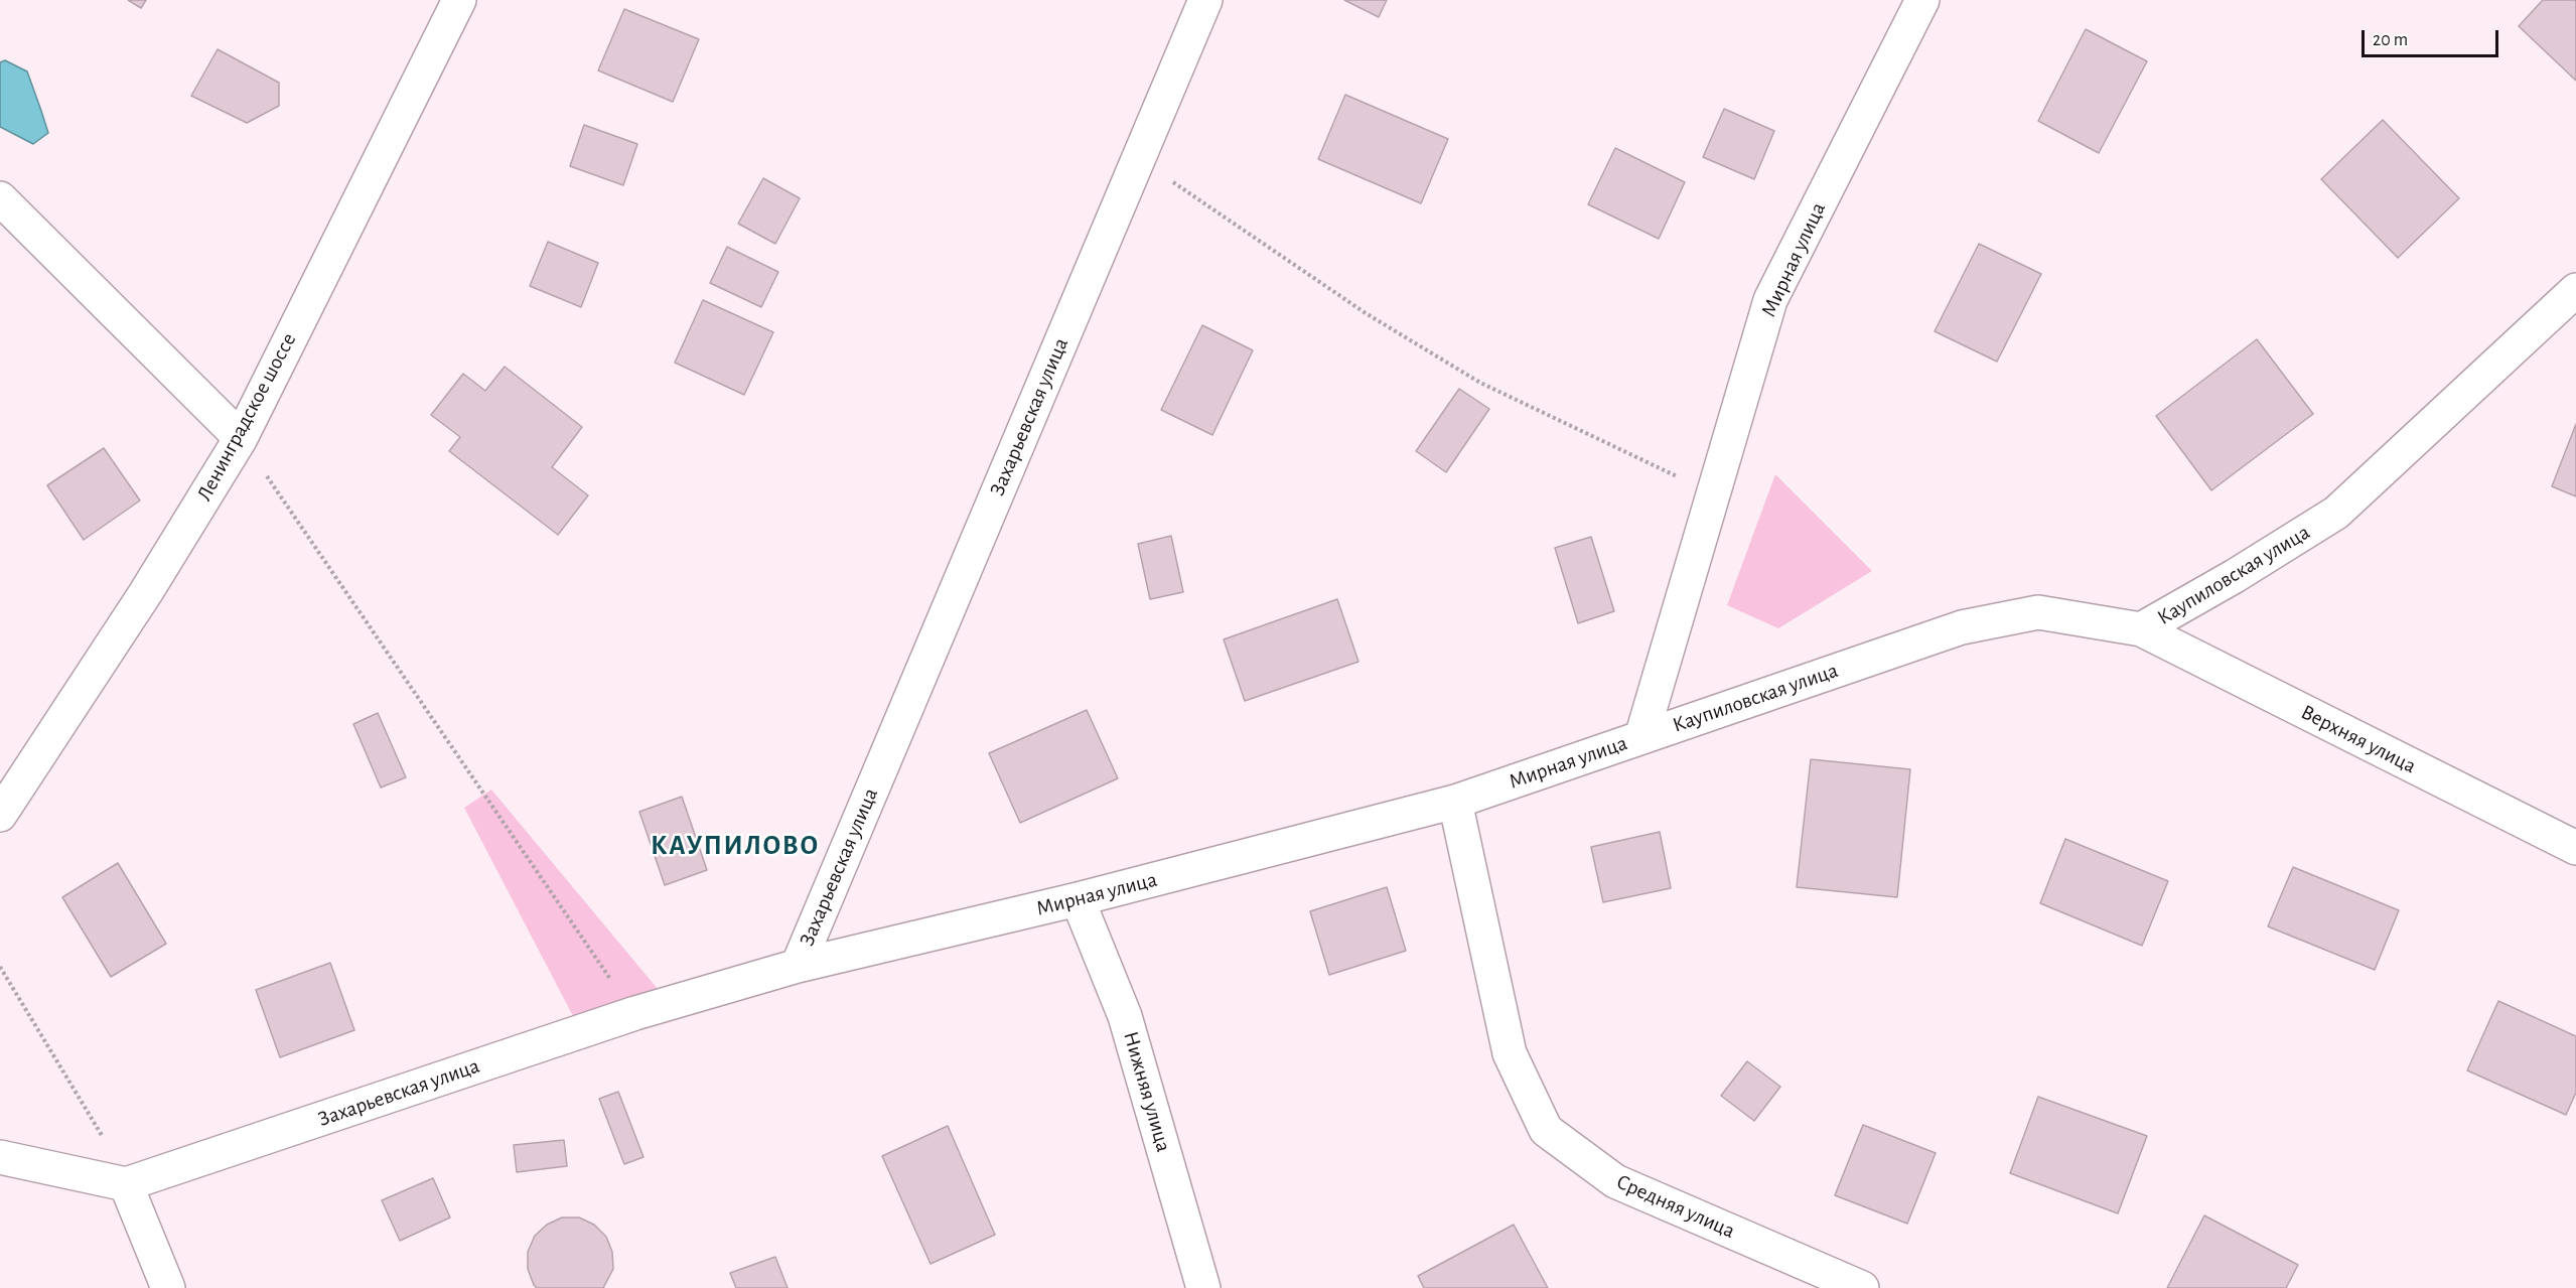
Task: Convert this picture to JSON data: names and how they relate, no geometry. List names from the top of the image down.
{
  "streets": {
    "street": [
      "Мирная улица",
      "Ленинградское шоссе",
      "Захарьевская улица",
      "Каупиловская улица",
      "Верхняя улица",
      "Нижняя улица",
      "Средняя улица"
    ]
  },
  "crossings": [
    ["Мирная улица", "Захарьевская улица"],
    ["Мирная улица", "Каупиловская улица"],
    ["Мирная улица", "Нижняя улица"],
    ["Мирная улица", "Средняя улица"],
    ["Каупиловская улица", "Верхняя улица"]
  ],
  "districts": ["КАУПИЛОВО"],
  "scale_bar": "20 m"
}
